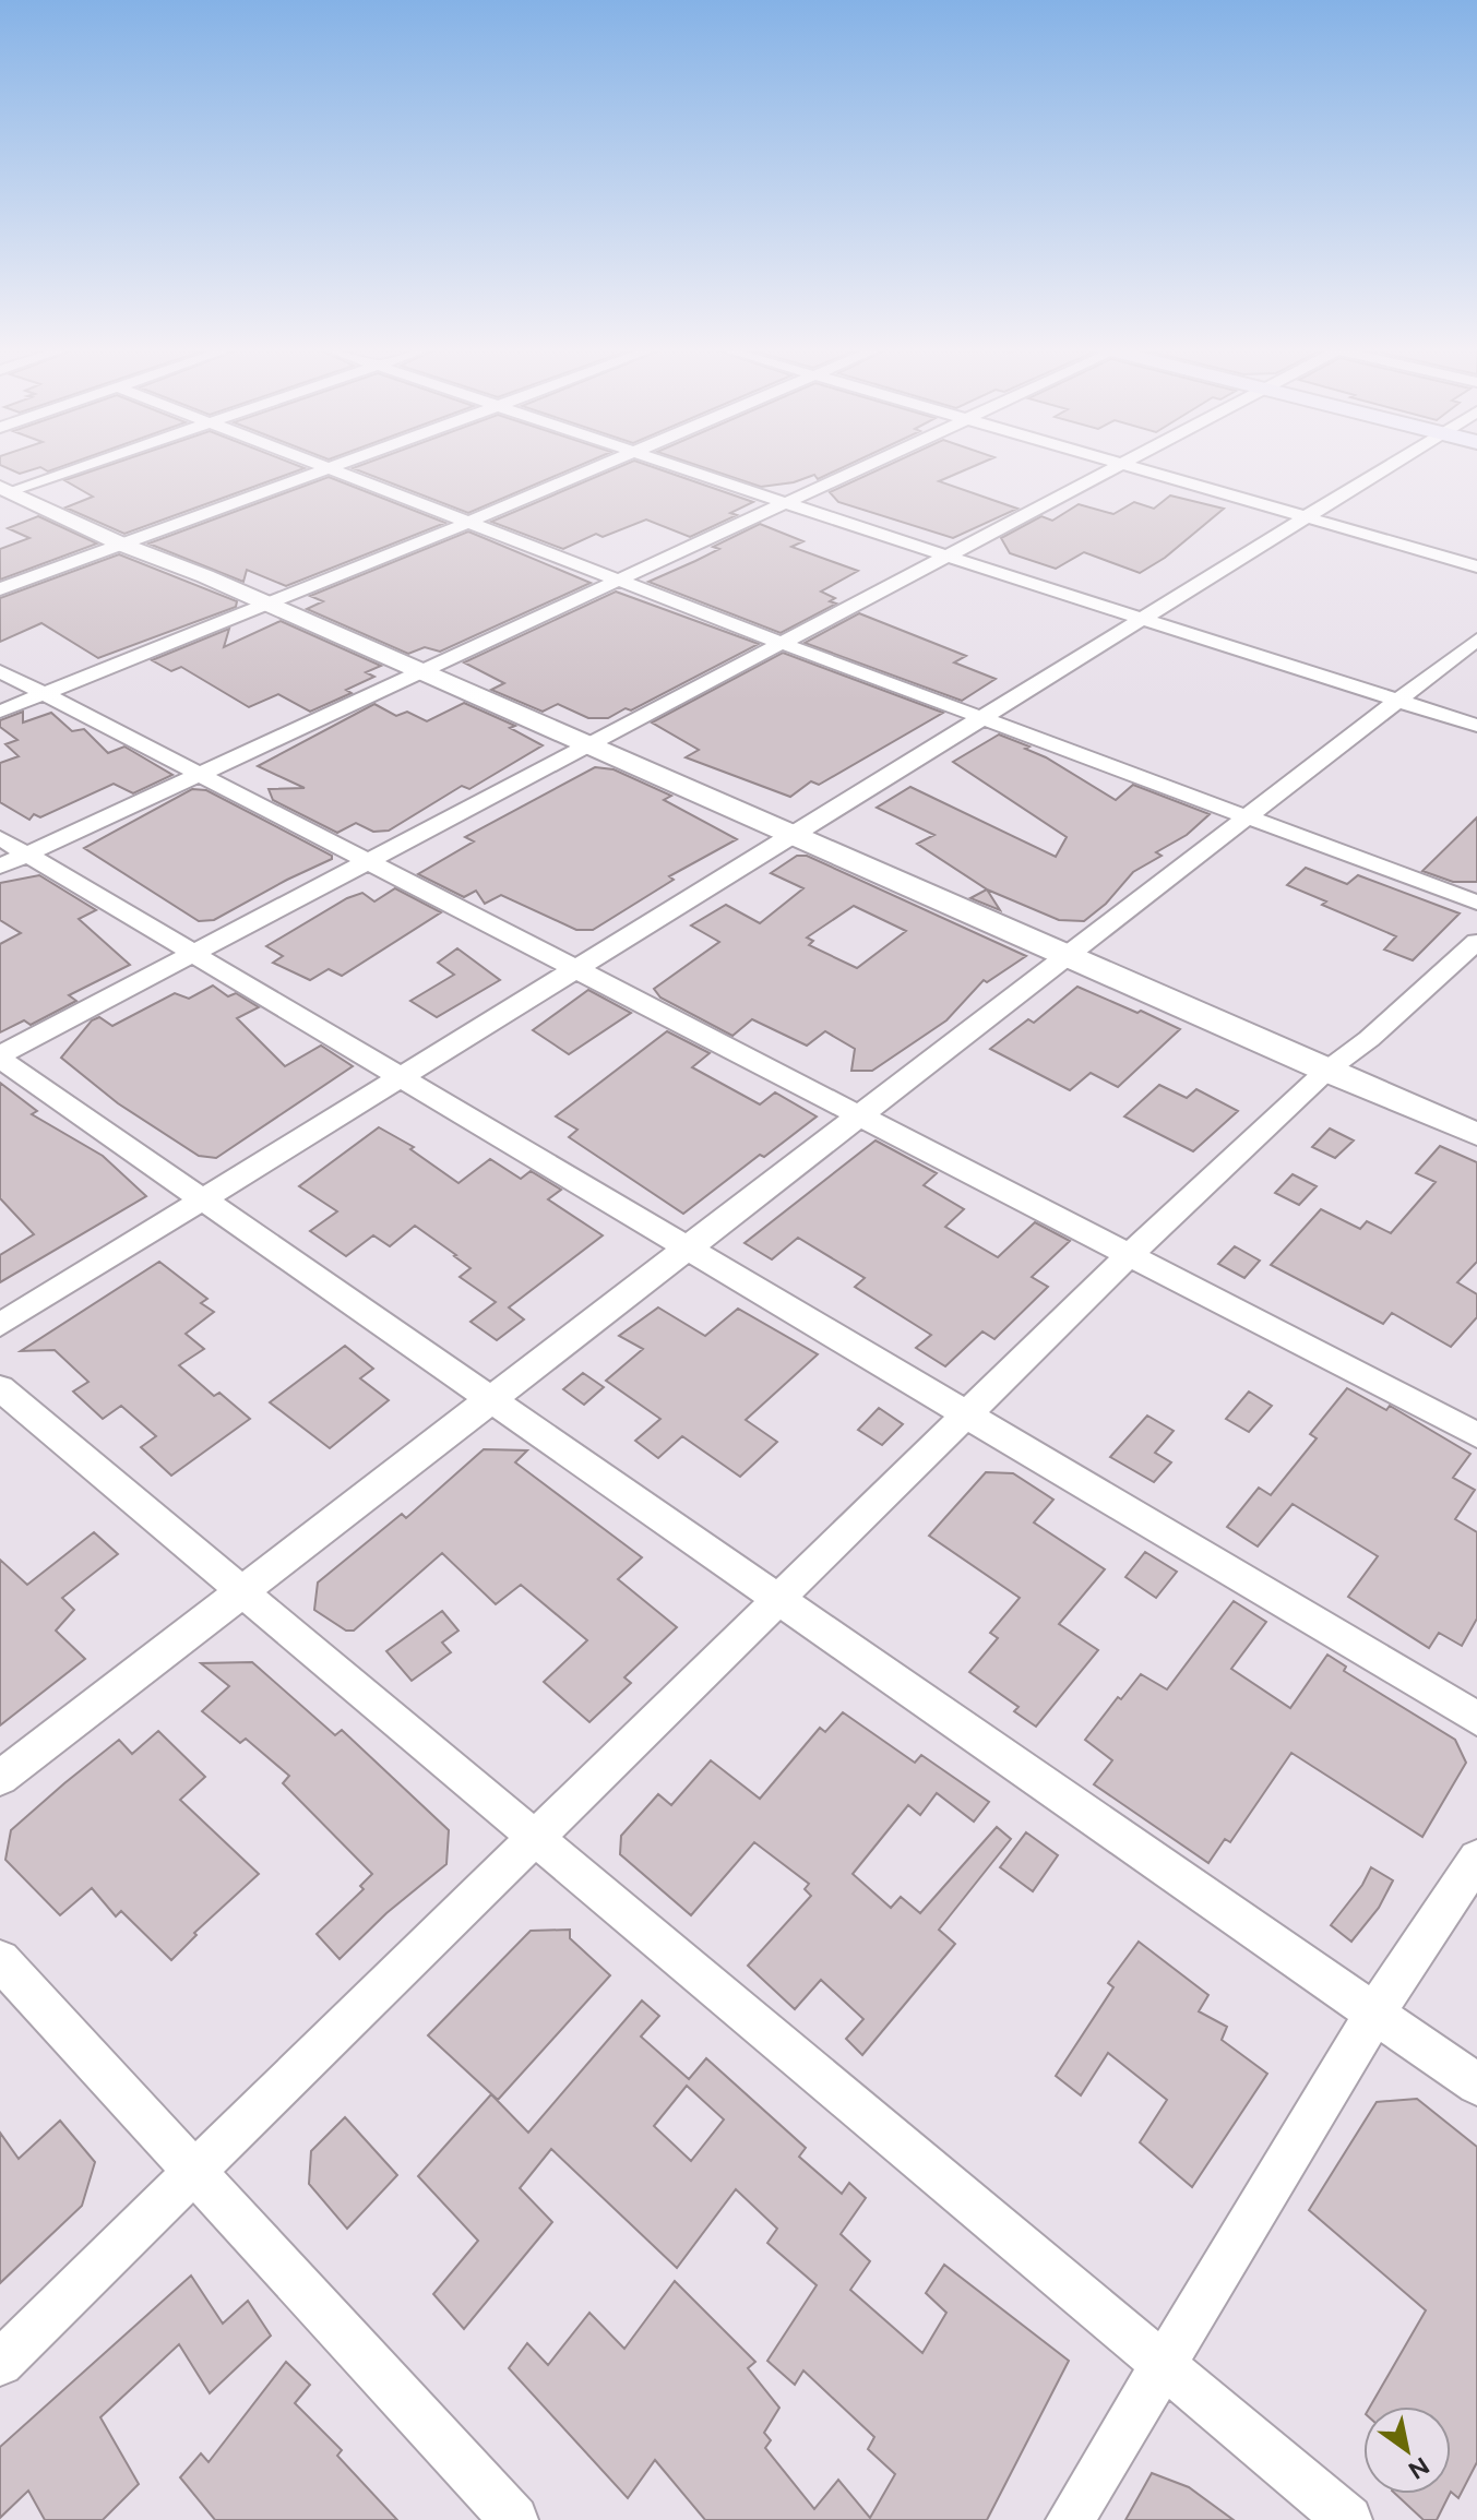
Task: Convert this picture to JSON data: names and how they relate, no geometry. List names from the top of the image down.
{
  "north": "bottom right"
}
